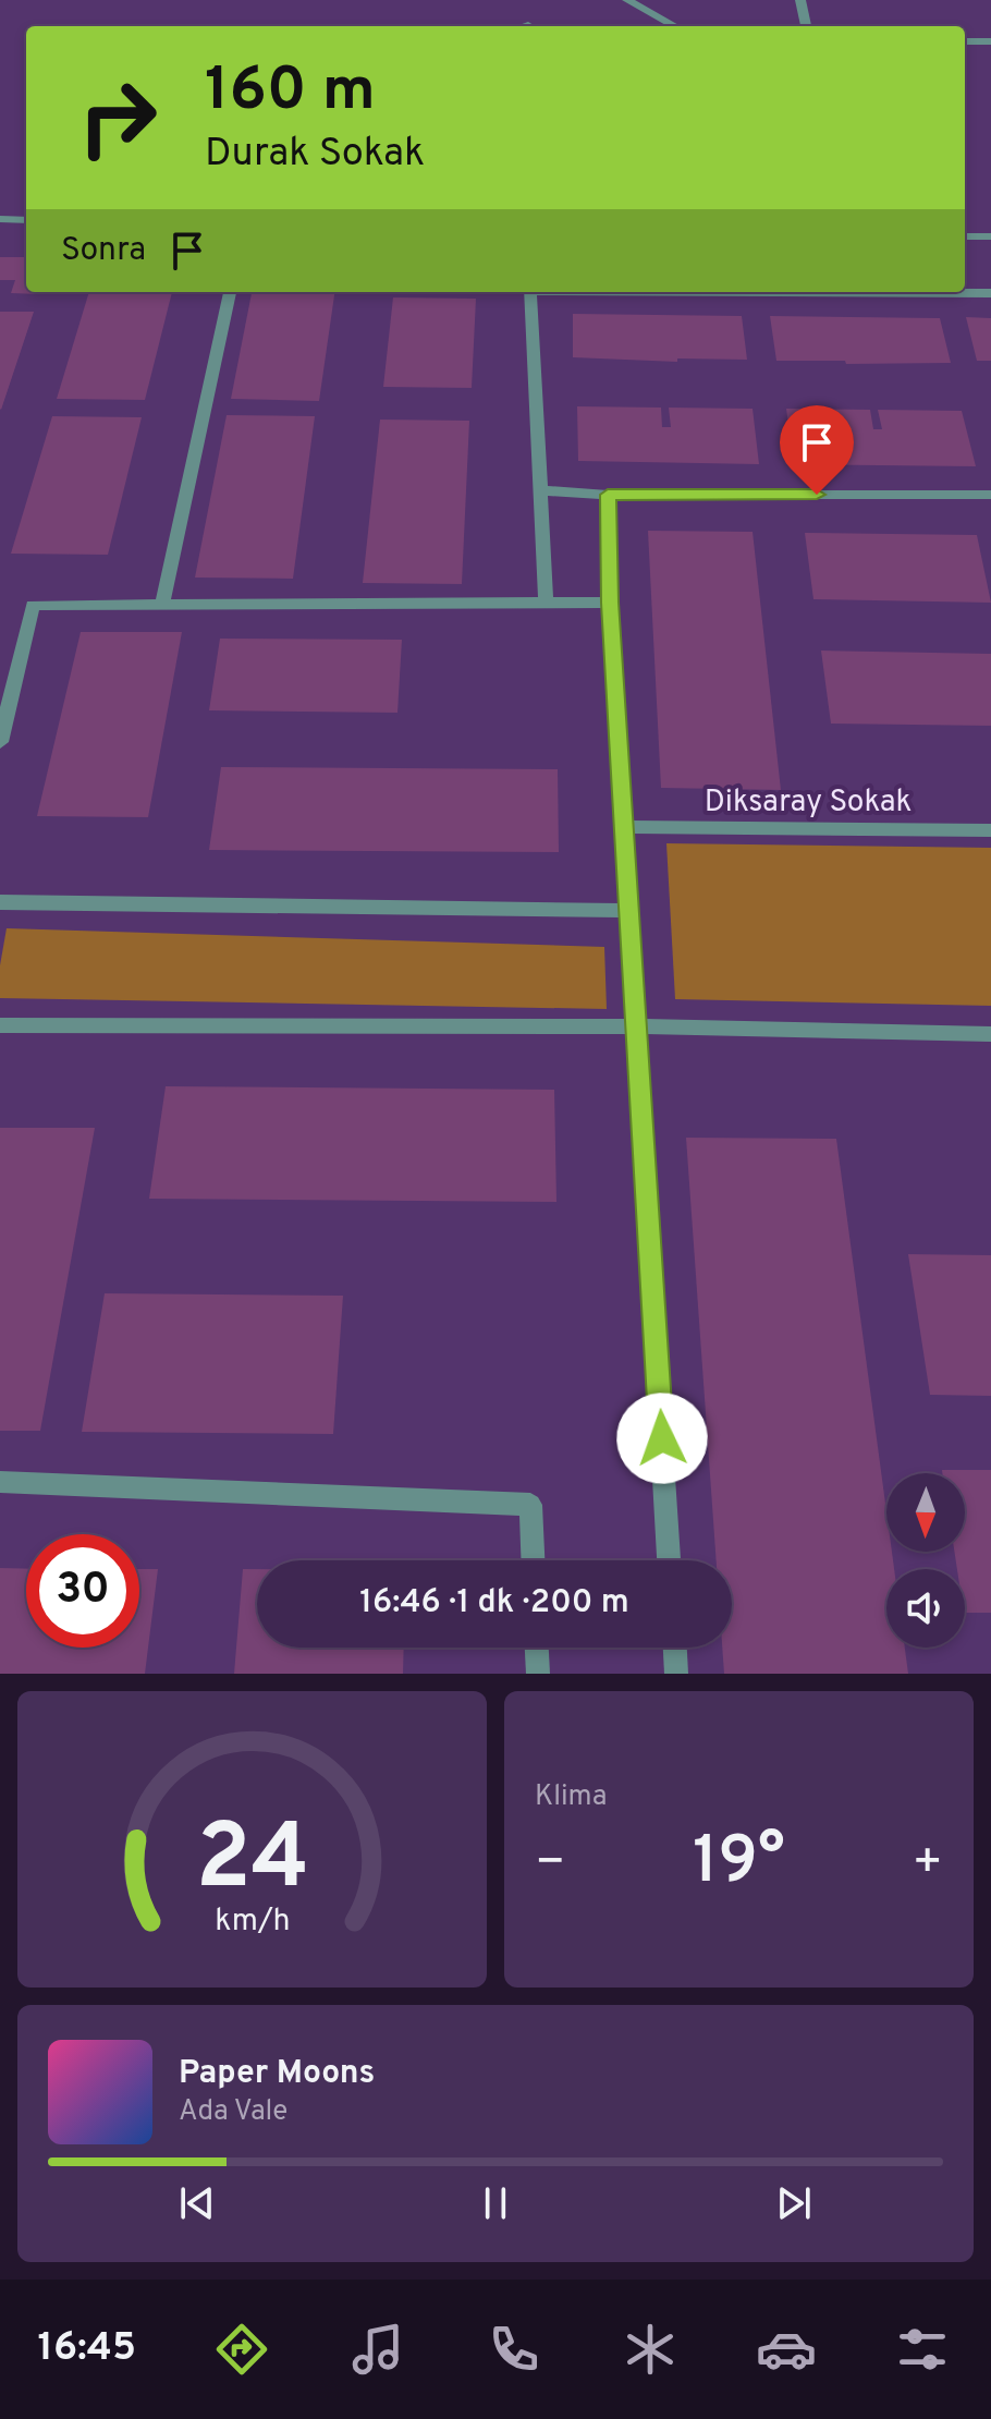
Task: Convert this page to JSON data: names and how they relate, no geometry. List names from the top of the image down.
{
  "streets": {
    "street": ["Diksaray Sokak"]
  },
  "north": "bottom",
  "page": {
    "turn": ["160 m", "Durak Sokak"],
    "then": "Sonra",
    "limit": "30",
    "trip": "16:46 · 1 dk · 200 m",
    "tile": "Klima",
    "heat": ["−", "19°", "+"],
    "song": ["Paper Moons", "Ada Vale"],
    "tabs": "16:45",
    "gauge": ["24", "km/h"]
  }
}
